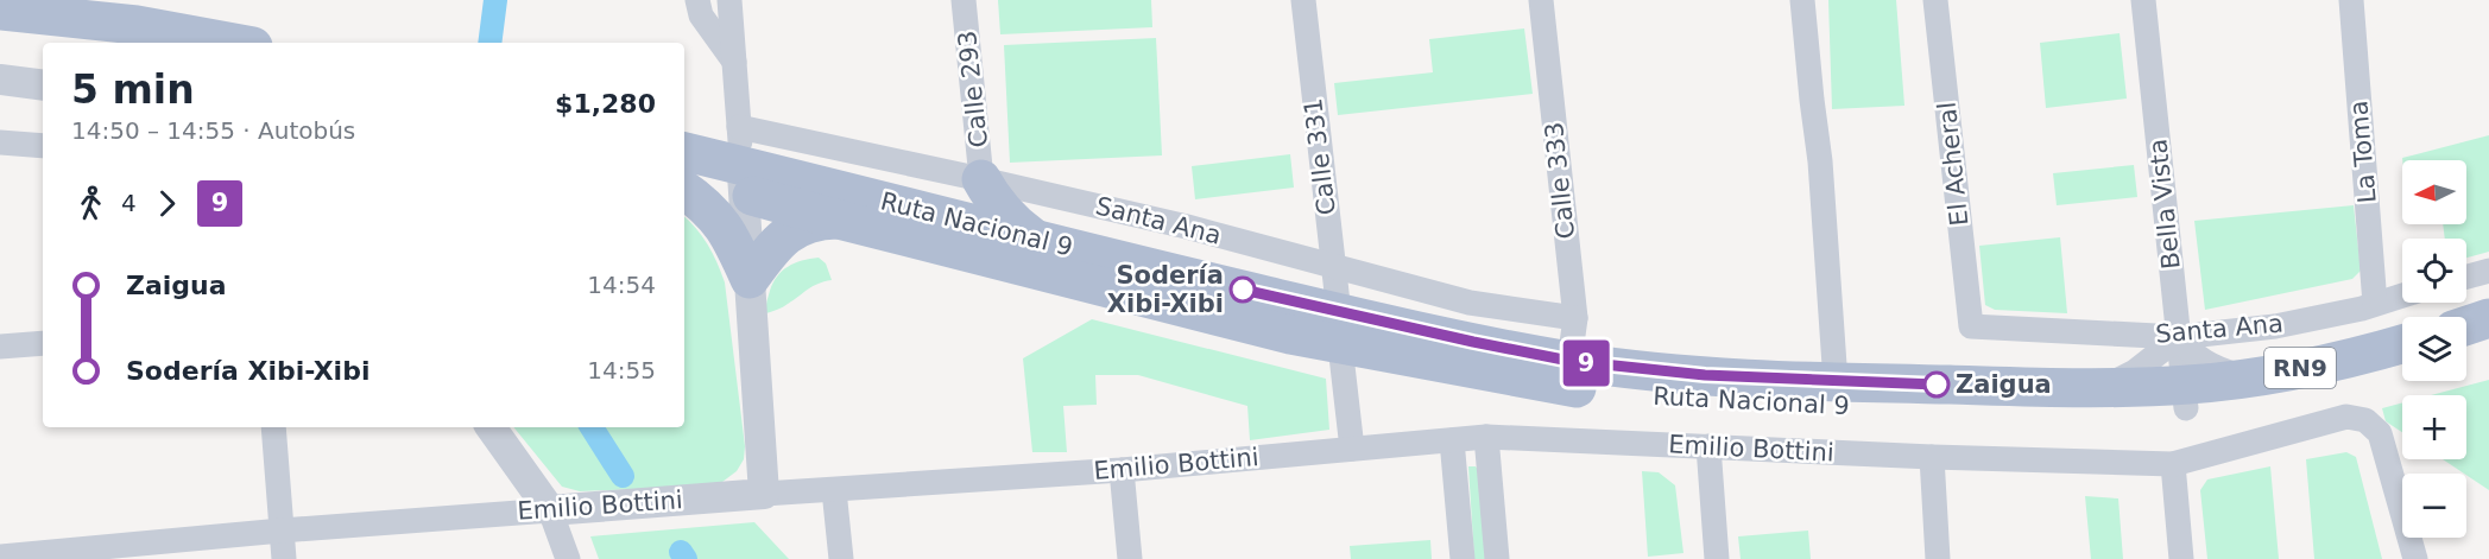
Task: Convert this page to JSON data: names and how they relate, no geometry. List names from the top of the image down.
{
  "streets": {
    "main road": ["Ruta Nacional 9", "RN9"],
    "street": [
      "Calle 293",
      "La Toma",
      "Calle 331",
      "El Acheral",
      "Calle 333",
      "Bella Vista",
      "Santa Ana",
      "Emilio Bottini"
    ]
  },
  "crossings": [
    ["Calle 293", "Santa Ana"],
    ["La Toma", "Santa Ana"],
    ["Calle 331", "Santa Ana"],
    ["Calle 331", "Ruta Nacional 9"],
    ["Calle 331", "Emilio Bottini"],
    ["El Acheral", "Santa Ana"],
    ["Calle 333", "Santa Ana"],
    ["Calle 333", "Ruta Nacional 9"],
    ["Bella Vista", "Santa Ana"],
    ["Bella Vista", "Ruta Nacional 9"]
  ],
  "places": ["Sodería Xibi-Xibi", "Zaigua"],
  "lines": ["bus line 9"],
  "north": "left",
  "page": {
    "on_map": "9",
    "heading": ["5 min", "14:50 – 14:55 · Autobús", "$1,280"],
    "map_buttons": ["+", "−"],
    "legs": ["4", "9"],
    "list": [
      {
        "name": "Zaigua",
        "value": "14:54"
      },
      {
        "name": "Sodería Xibi-Xibi",
        "value": "14:55"
      }
    ]
  }
}
